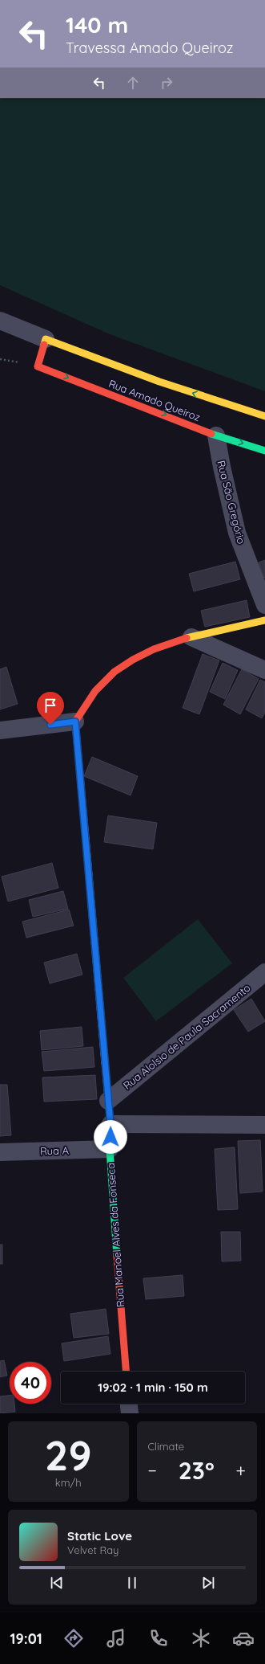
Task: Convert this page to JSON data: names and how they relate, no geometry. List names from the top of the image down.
{
  "streets": {
    "street": [
      "Rua Amado Queiroz",
      "Rua São Gregório",
      "Rua Alolsio de Paula Sacramento",
      "Rua A",
      "Rua Manoel Alves da Fonseca"
    ]
  },
  "crossings": [
    ["Rua Amado Queiroz", "Rua São Gregório"],
    ["Rua Alolsio de Paula Sacramento", "Rua Manoel Alves da Fonseca"],
    ["Rua A", "Rua Manoel Alves da Fonseca"]
  ],
  "page": {
    "turn": ["140 m", "Travessa Amado Queiroz"],
    "limit": "40",
    "trip": "19:02 · 1 min · 150 m",
    "tile": [
      ["29", "km/h"],
      "Climate"
    ],
    "heat": ["−", "23°", "+"],
    "song": ["Static Love", "Velvet Ray"],
    "tabs": "19:01"
  }
}
